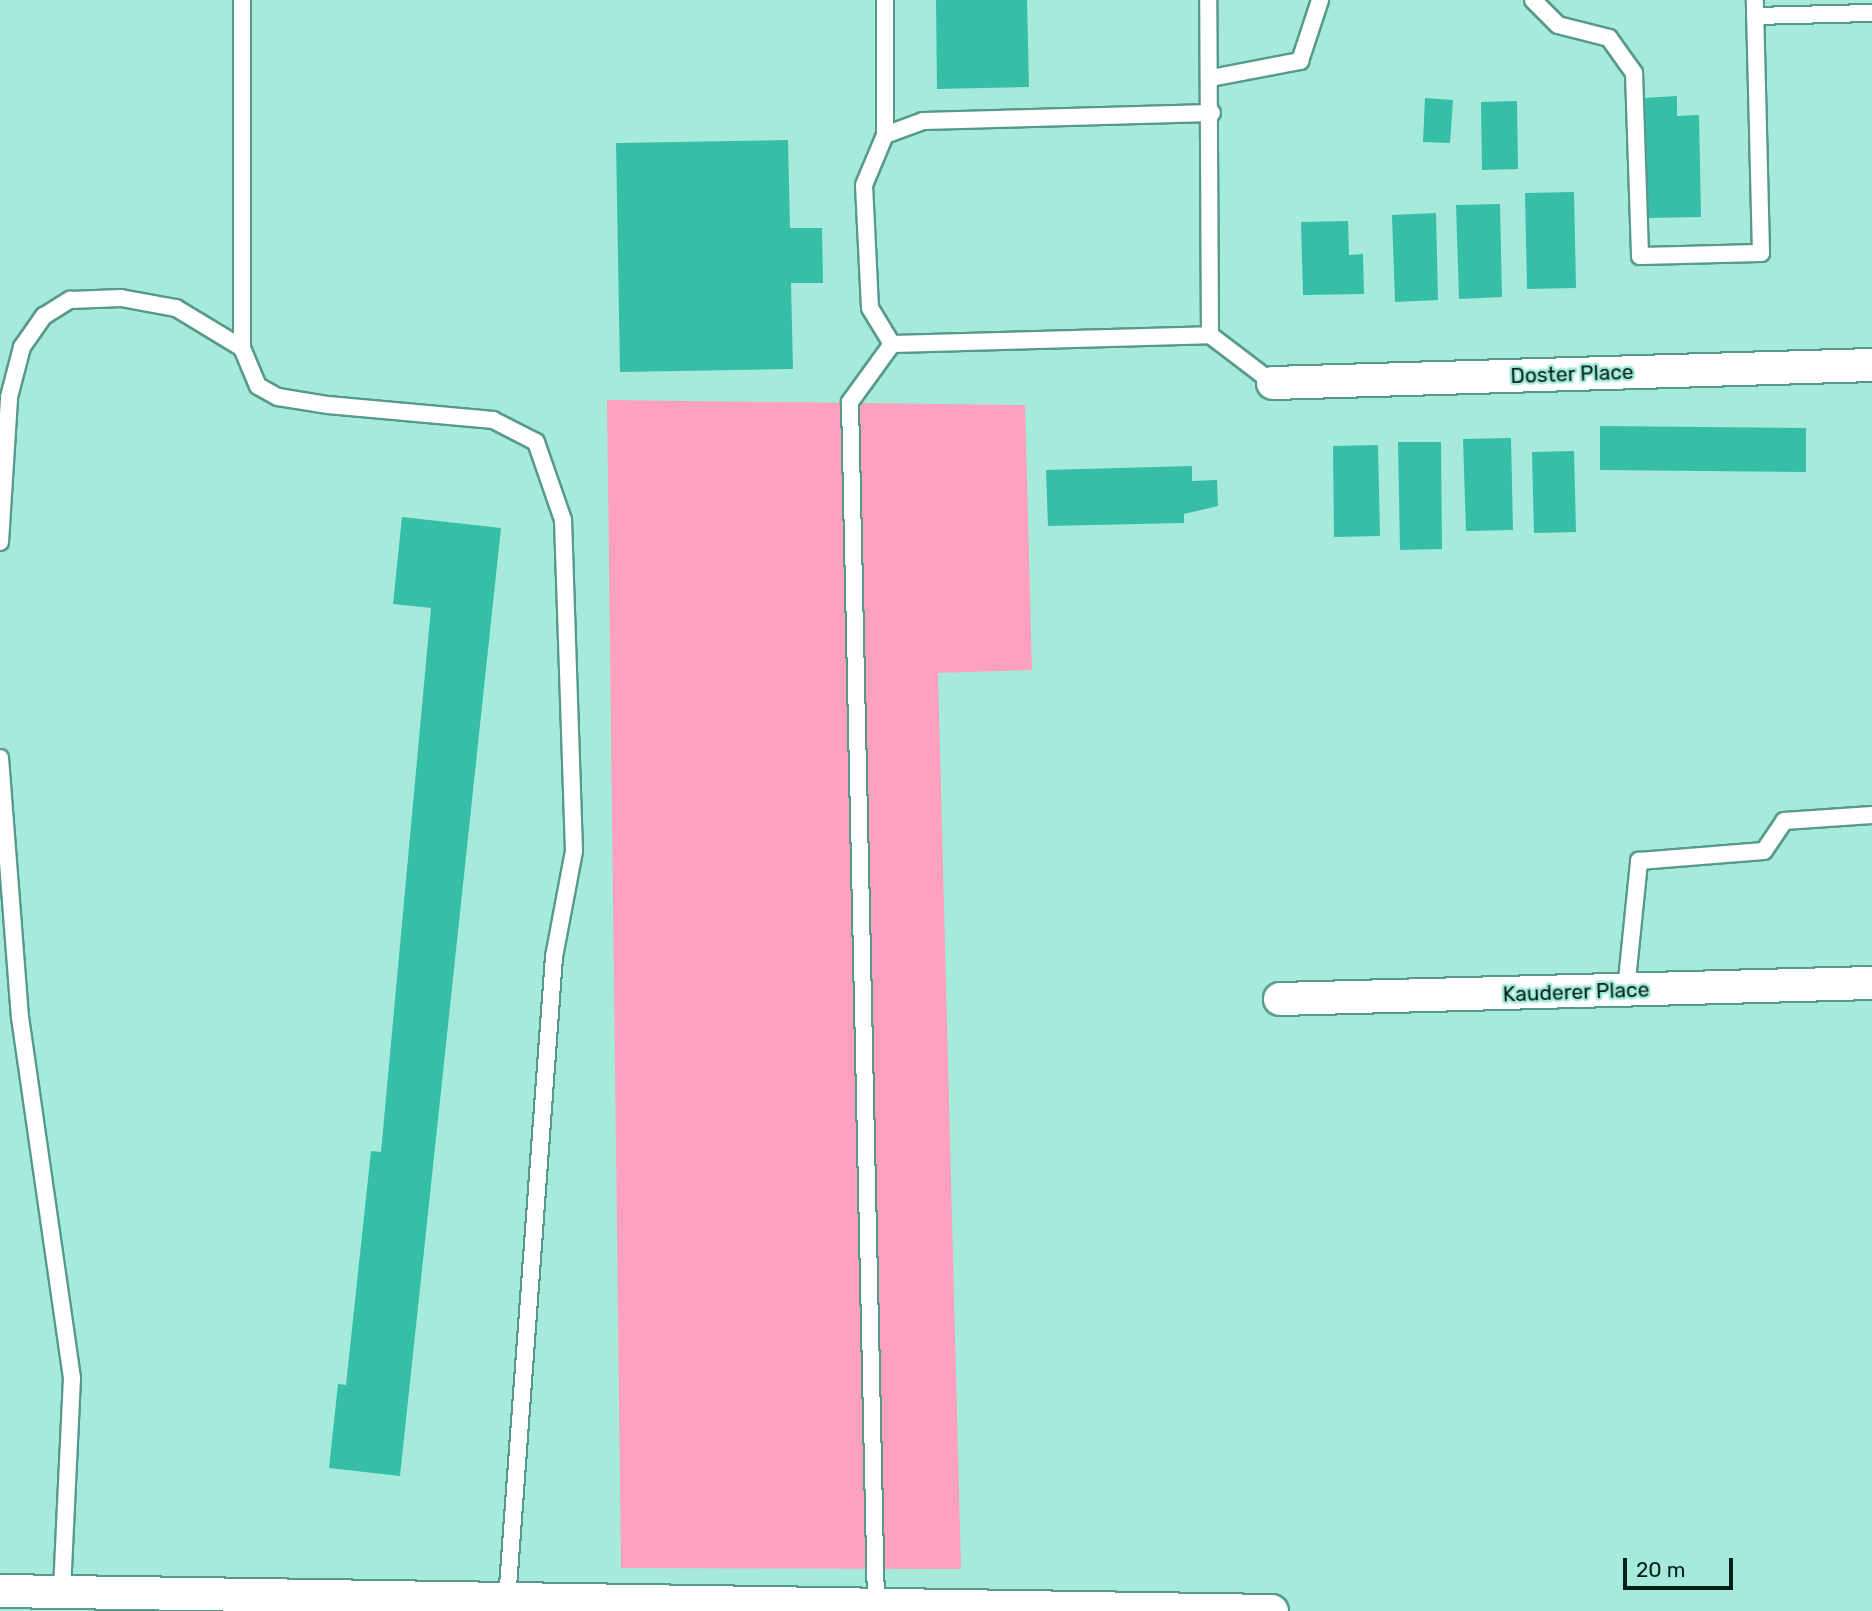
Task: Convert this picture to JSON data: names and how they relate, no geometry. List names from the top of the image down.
{
  "streets": {
    "street": ["Doster Place", "Kauderer Place"]
  },
  "scale_bar": "20 m"
}
